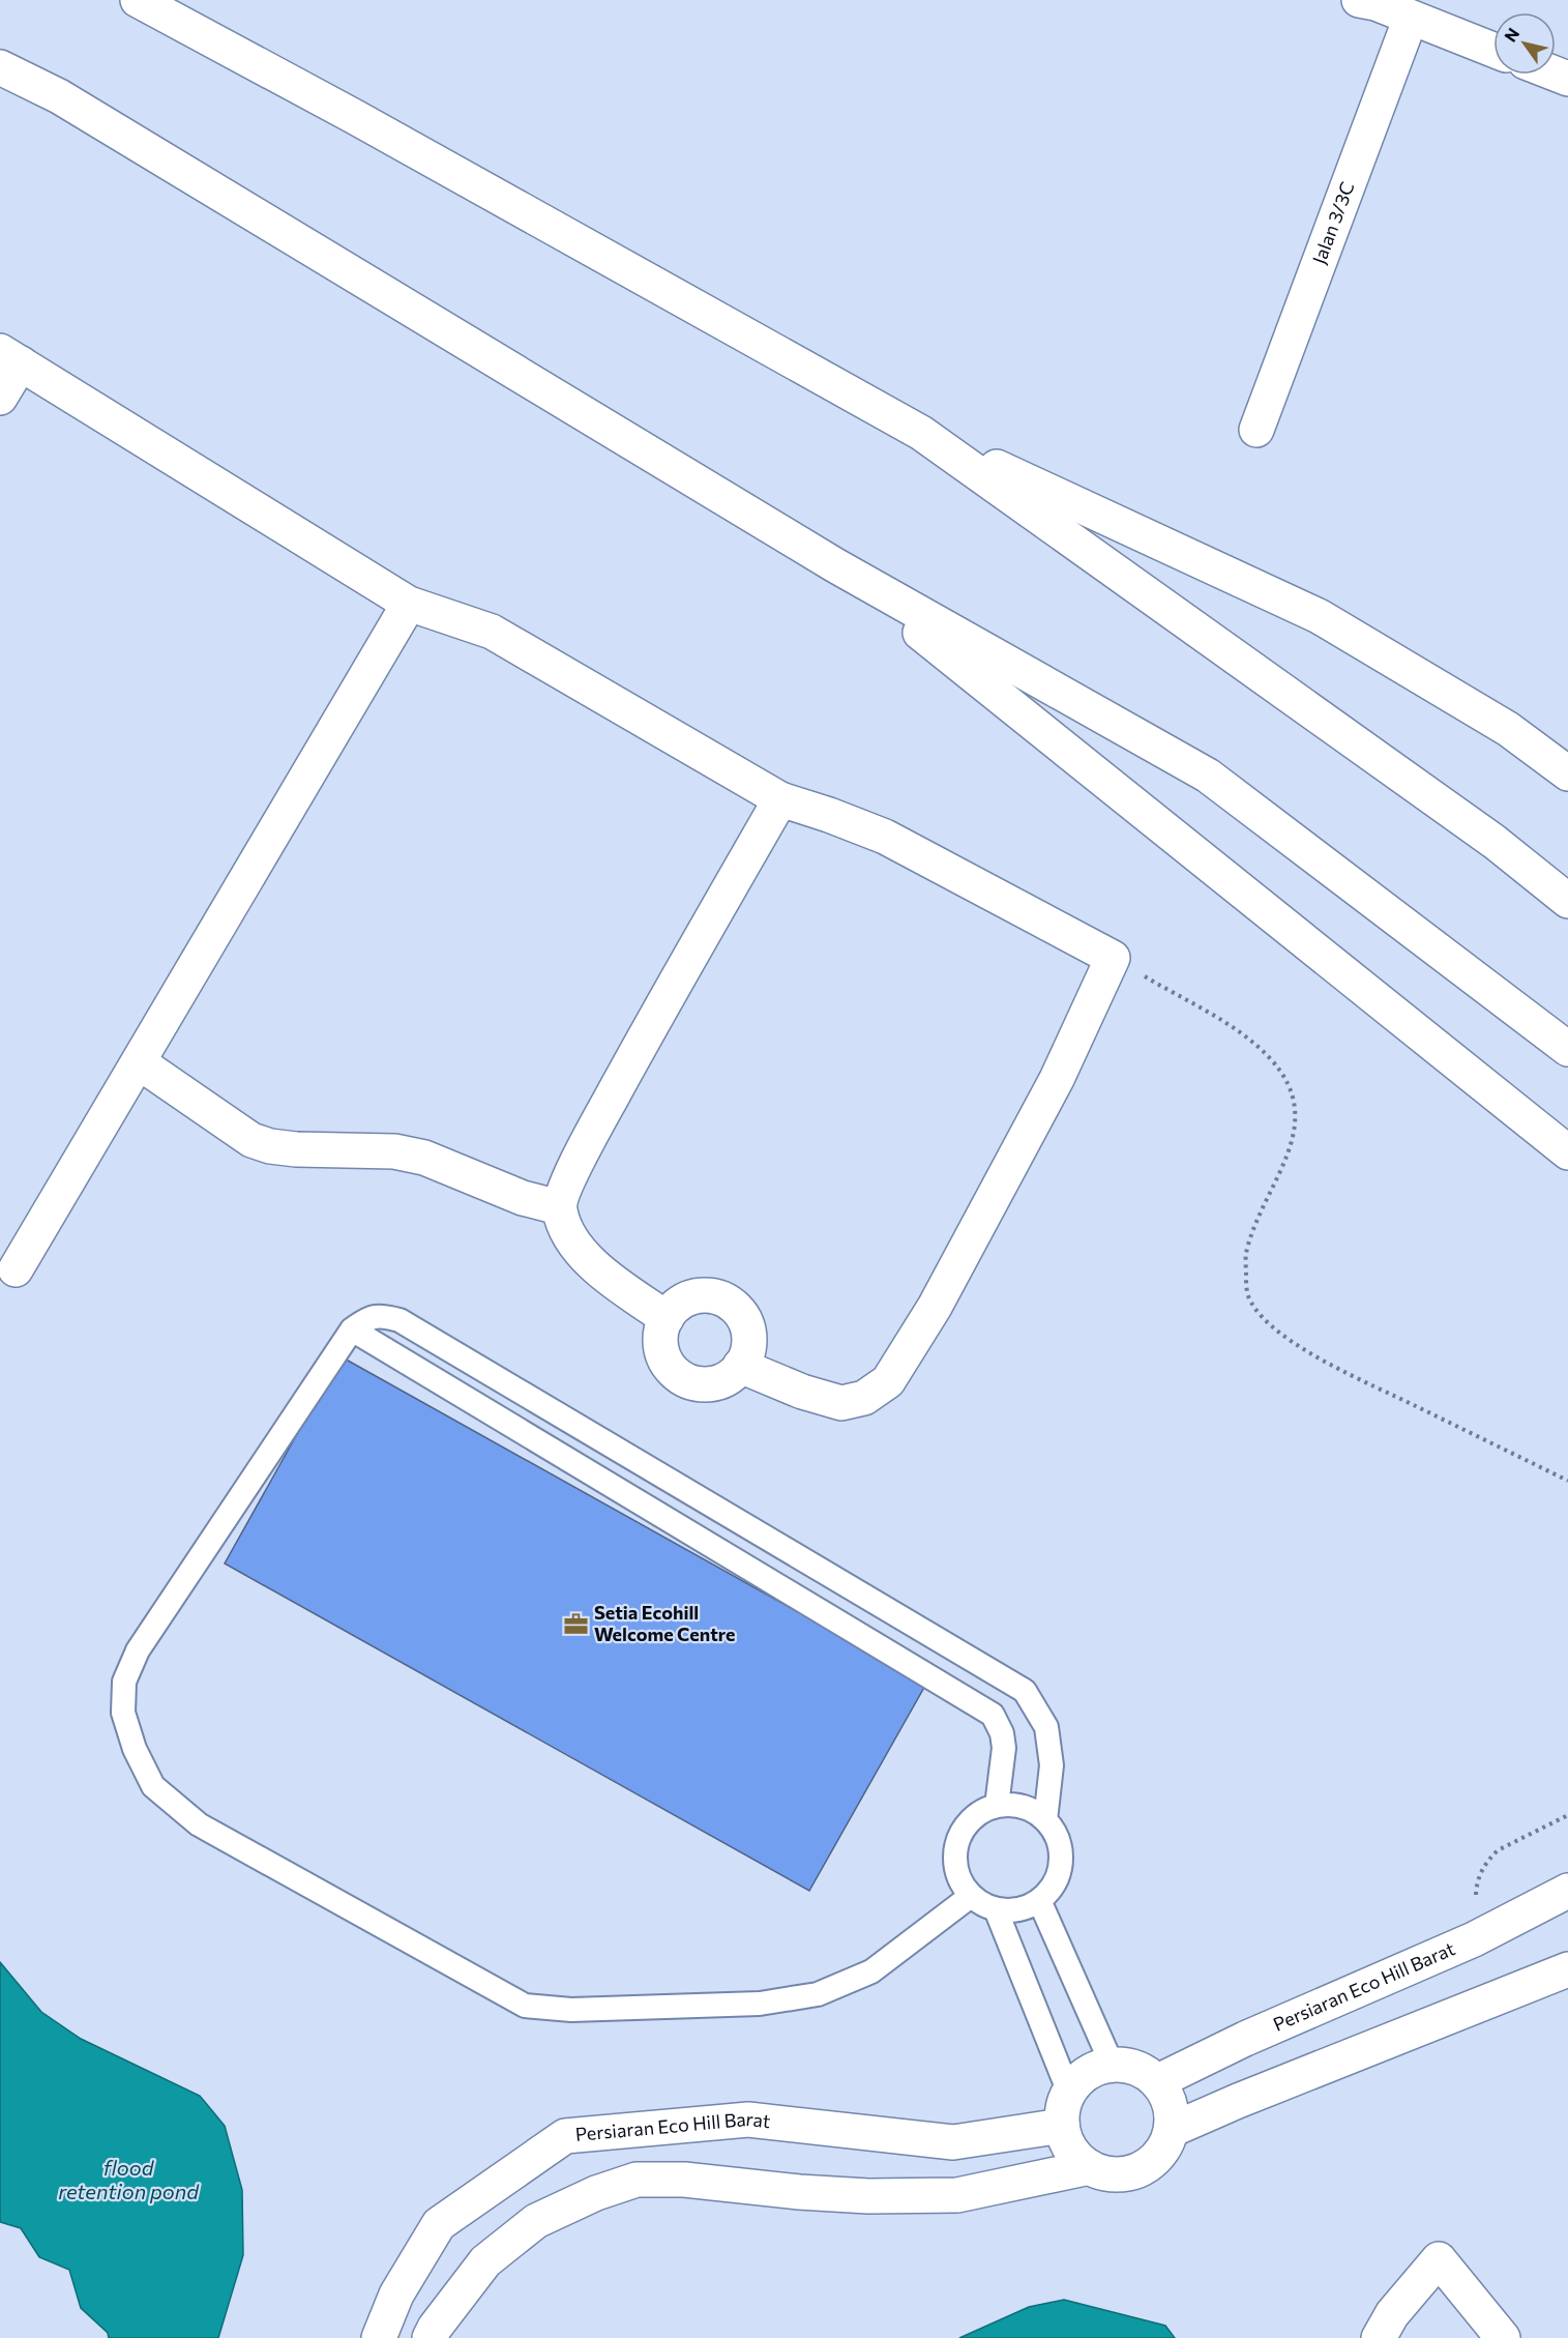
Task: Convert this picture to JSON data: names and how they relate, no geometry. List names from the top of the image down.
{
  "streets": {
    "street": ["Jalan 3/3C", "Persiaran Eco Hill Barat"]
  },
  "water": ["flood retention pond"],
  "places": {
    "office": ["Setia Ecohill Welcome Centre"]
  },
  "north": "top left"
}
